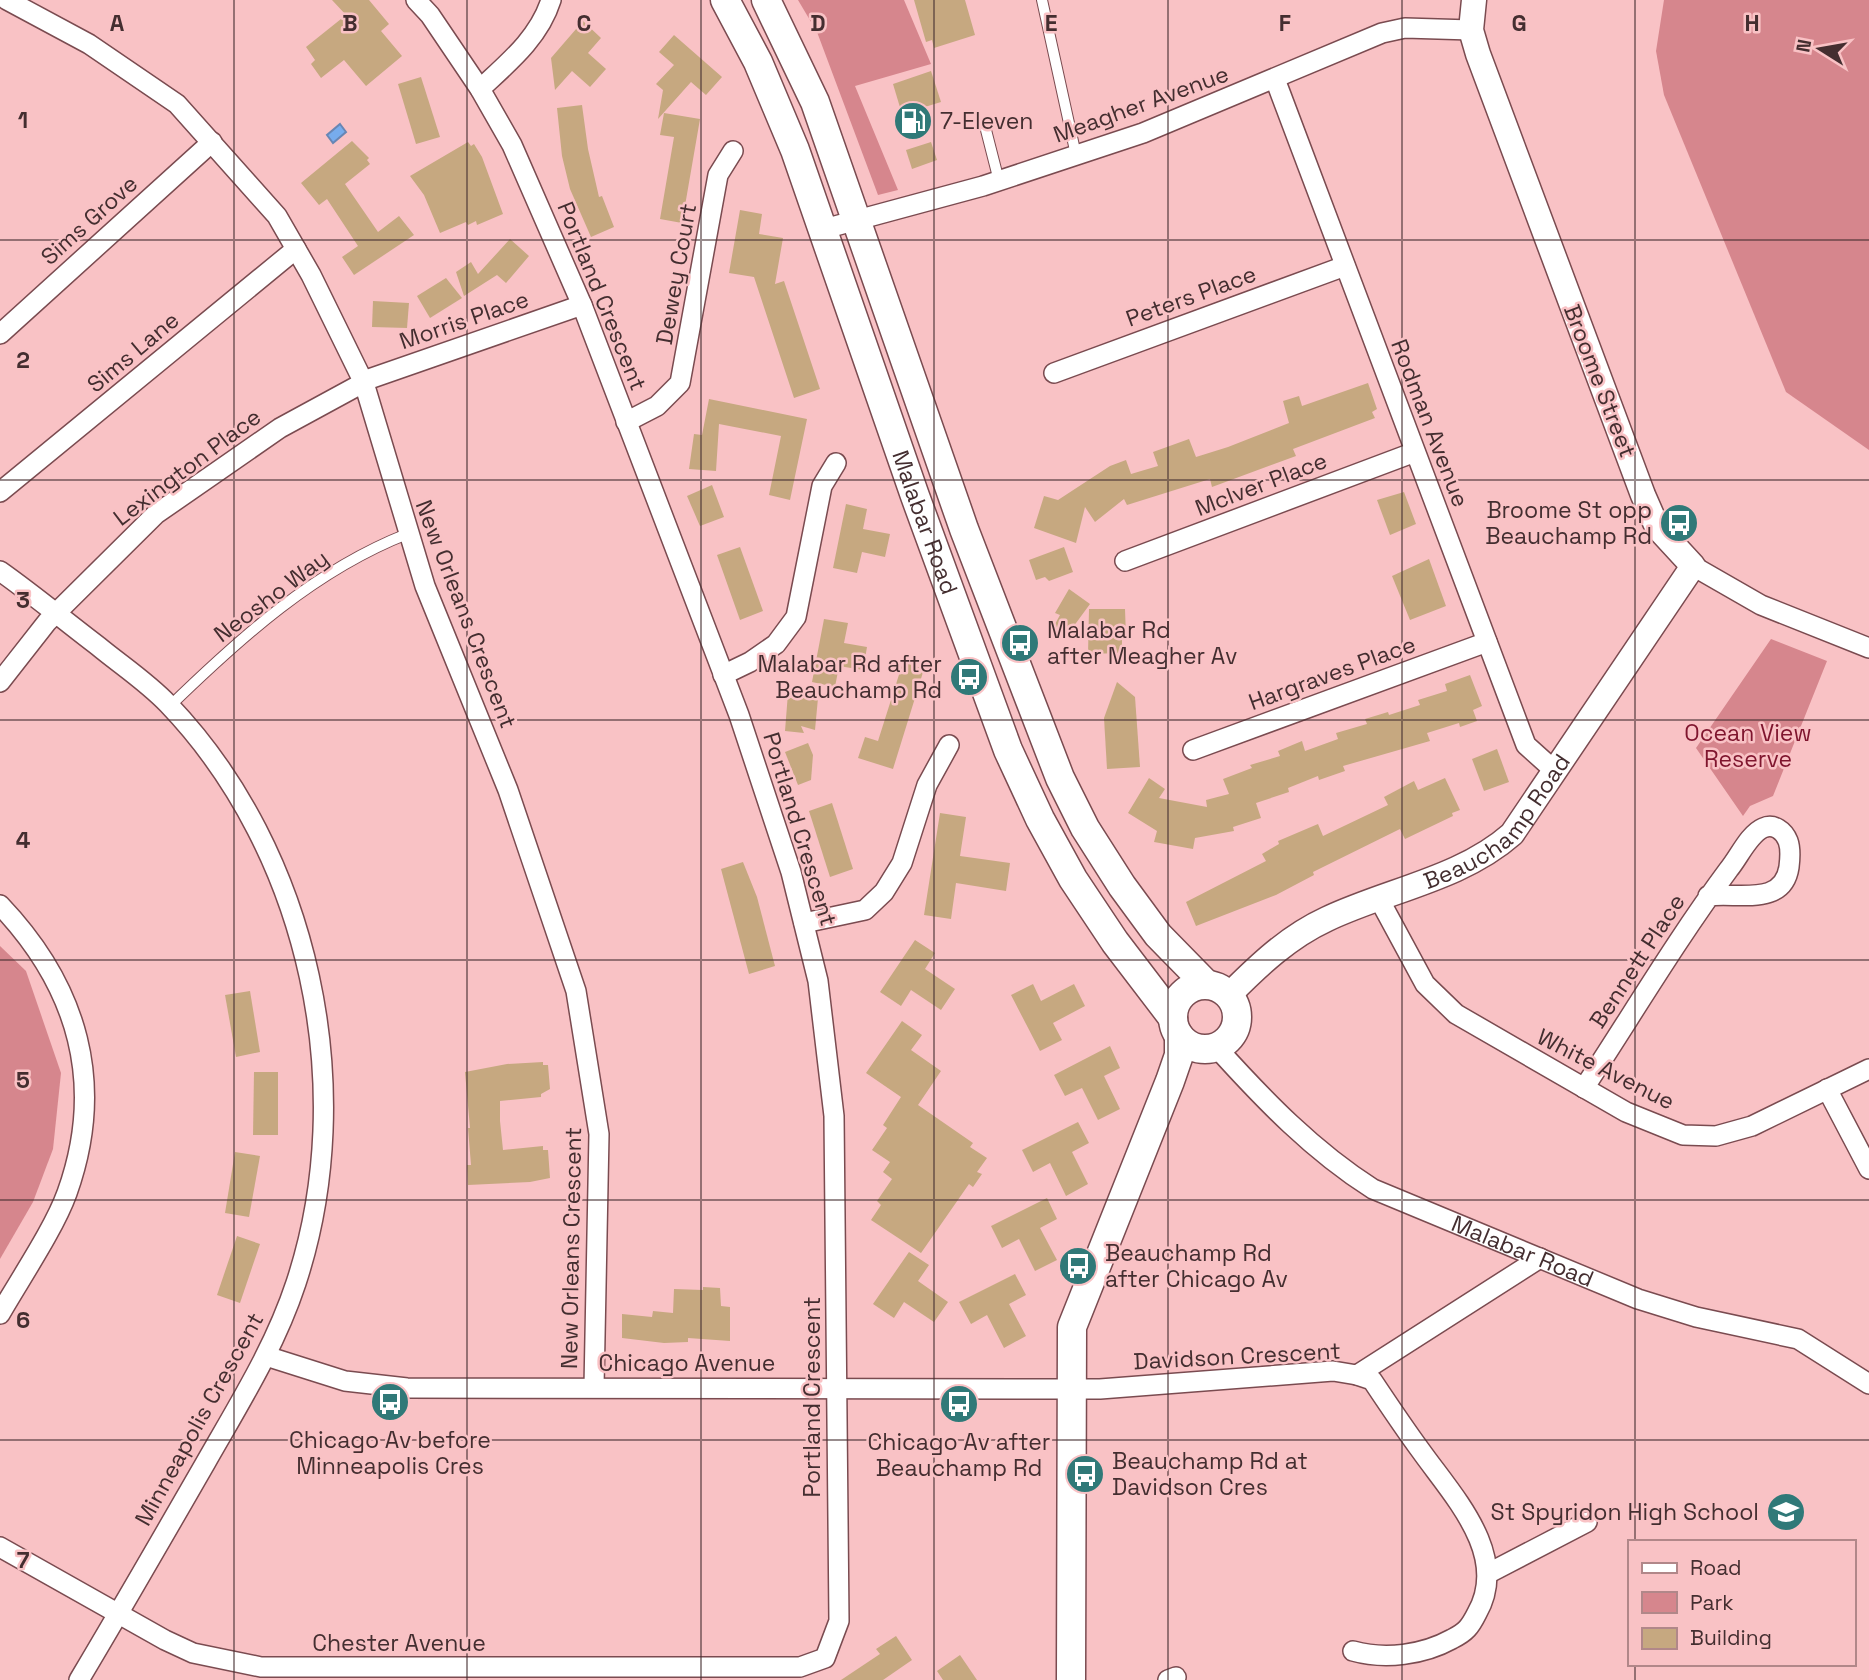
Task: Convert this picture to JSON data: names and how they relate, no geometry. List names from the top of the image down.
{
  "streets": {
    "main road": ["Malabar Road"],
    "street": [
      "Meagher Avenue",
      "Sims Grove",
      "Dewey Court",
      "Portland Crescent",
      "Peters Place",
      "Morris Place",
      "Sims Lane",
      "Broome Street",
      "Rodman Avenue",
      "Lexington Place",
      "McIver Place",
      "New Orleans Crescent",
      "Hargraves Place",
      "Beauchamp Road",
      "Bennett Place",
      "White Avenue",
      "Davidson Crescent",
      "Chicago Avenue",
      "Minneapolis Crescent",
      "Chester Avenue"
    ],
    "lane": ["Neosho Way"]
  },
  "crossings": [
    ["Meagher Avenue", "Broome Street"],
    ["Meagher Avenue", "Rodman Avenue"],
    ["Meagher Avenue", "Malabar Road"],
    ["Sims Grove", "New Orleans Crescent"],
    ["Dewey Court", "Portland Crescent"],
    ["Portland Crescent", "Morris Place"],
    ["Portland Crescent", "Chicago Avenue"],
    ["Portland Crescent", "Chester Avenue"],
    ["Peters Place", "Rodman Avenue"],
    ["Morris Place", "Lexington Place"],
    ["Morris Place", "New Orleans Crescent"],
    ["Sims Lane", "New Orleans Crescent"],
    ["Broome Street", "Beauchamp Road"],
    ["Rodman Avenue", "McIver Place"],
    ["Rodman Avenue", "Hargraves Place"],
    ["Rodman Avenue", "Beauchamp Road"],
    ["Lexington Place", "New Orleans Crescent"],
    ["Lexington Place", "Minneapolis Crescent"],
    ["Malabar Road", "Beauchamp Road"],
    ["Malabar Road", "Davidson Crescent"],
    ["Neosho Way", "New Orleans Crescent"],
    ["Neosho Way", "Minneapolis Crescent"],
    ["New Orleans Crescent", "Chicago Avenue"],
    ["Beauchamp Road", "White Avenue"],
    ["Bennett Place", "White Avenue"],
    ["Davidson Crescent", "Chicago Avenue"],
    ["Chicago Avenue", "Minneapolis Crescent"],
    ["Minneapolis Crescent", "Chester Avenue"]
  ],
  "parks": ["Ocean View Reserve"],
  "places": {
    "fuel station": ["7-Eleven"],
    "bus stop": [
      "Broome St opp Beauchamp Rd",
      "Malabar Rd after Meagher Av",
      "Malabar Rd after Beauchamp Rd",
      "Beauchamp Rd after Chicago Av",
      "Chicago Av before Minneapolis Cres",
      "Chicago Av after Beauchamp Rd",
      "Beauchamp Rd at Davidson Cres"
    ],
    "school or university": ["St Spyridon High School"]
  },
  "legend": ["Road", "Park", "Building"],
  "north": "left",
  "grid": {
    "columns": [
      "A",
      "B",
      "C",
      "D",
      "E",
      "F",
      "G",
      "H"
    ],
    "rows": [
      "1",
      "2",
      "3",
      "4",
      "5",
      "6",
      "7"
    ]
  }
}
